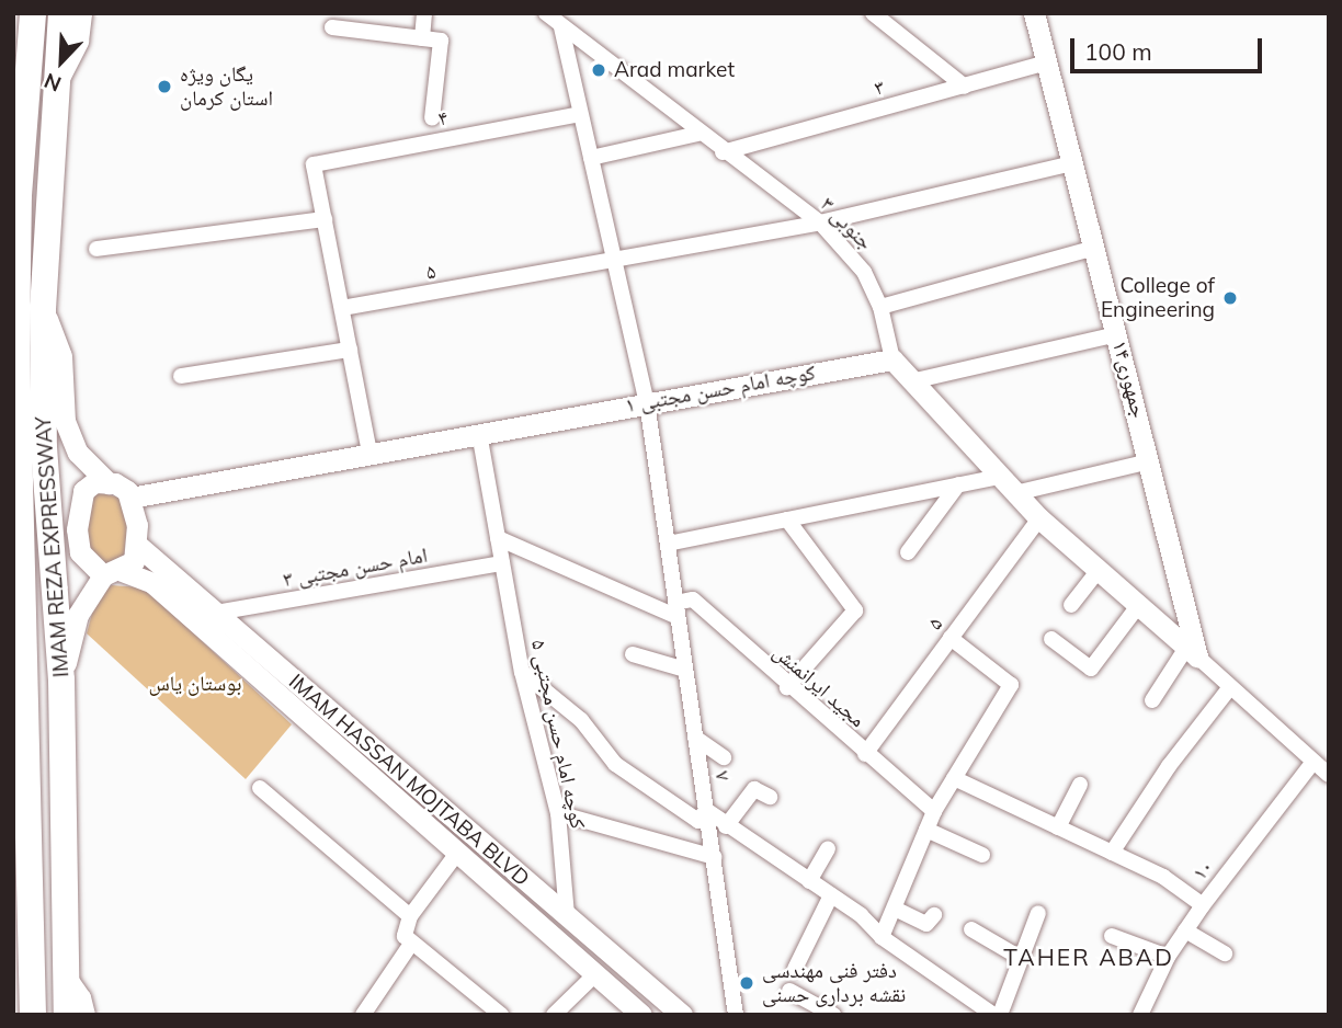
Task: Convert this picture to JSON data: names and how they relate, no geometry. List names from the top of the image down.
{
  "streets": {
    "highway": ["IMAM REZA EXPRESSWAY"],
    "main road": ["جمهوری۱۴", "کوچه امام حسن مجتبی ۱", "IMAM HASSAN MOJTABA BLVD"],
    "street": [
      "۳",
      "۴",
      "۳ جنوبی",
      "۵",
      "امام حسن مجتبی ۳",
      "مجید ایرانمنش",
      "کوچه امام حسن مجتبی ۵",
      "۷",
      "۱۰"
    ]
  },
  "crossings": [
    ["۳", "۳ جنوبی"],
    ["۳", "جمهوری۱۴"],
    ["۴", "۷"],
    ["۳ جنوبی", "۵"],
    ["۳ جنوبی", "کوچه امام حسن مجتبی ۱"],
    ["۳ جنوبی", "۷"],
    ["۵", "مجید ایرانمنش"],
    ["۵", "۷"],
    ["کوچه امام حسن مجتبی ۱", "کوچه امام حسن مجتبی ۵"],
    ["کوچه امام حسن مجتبی ۱", "۷"],
    ["کوچه امام حسن مجتبی ۱", "IMAM HASSAN MOJTABA BLVD"],
    ["امام حسن مجتبی ۳", "کوچه امام حسن مجتبی ۵"],
    ["امام حسن مجتبی ۳", "IMAM HASSAN MOJTABA BLVD"],
    ["مجید ایرانمنش", "۷"],
    ["کوچه امام حسن مجتبی ۵", "IMAM HASSAN MOJTABA BLVD"]
  ],
  "districts": ["TAHER ABAD"],
  "parks": ["بوستان یاس"],
  "places": [
    "Arad market",
    "یگان ویژه استان کرمان",
    "College of Engineering",
    "دفتر فنی مهندسی نقشه برداری حسنی"
  ],
  "scale_bar": "100 m",
  "north": "bottom left"
}
